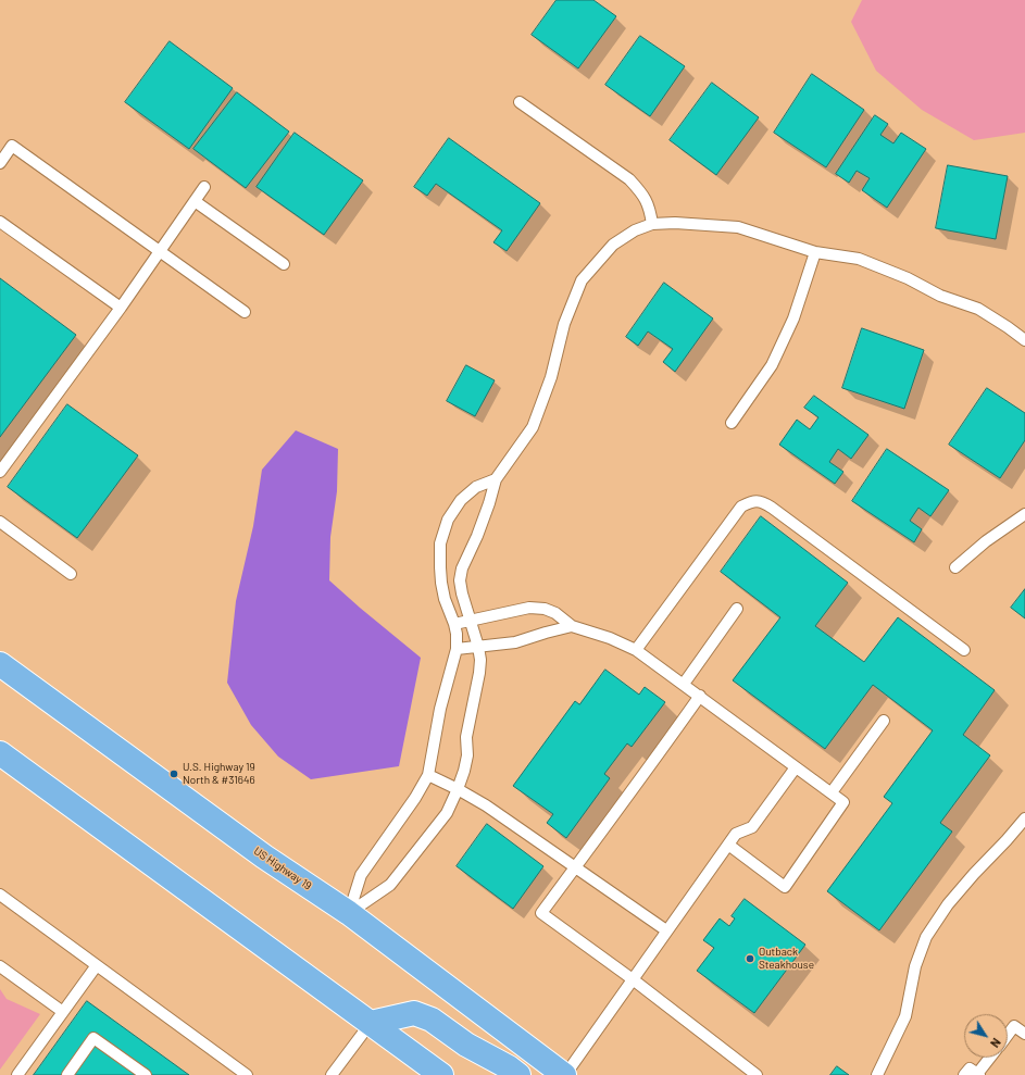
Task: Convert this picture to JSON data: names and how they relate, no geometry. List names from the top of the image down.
{
  "streets": {
    "highway": ["US Highway 19"]
  },
  "places": ["U.S. Highway 19 North & #31646", "Outback Steakhouse"],
  "north": "bottom right"
}
